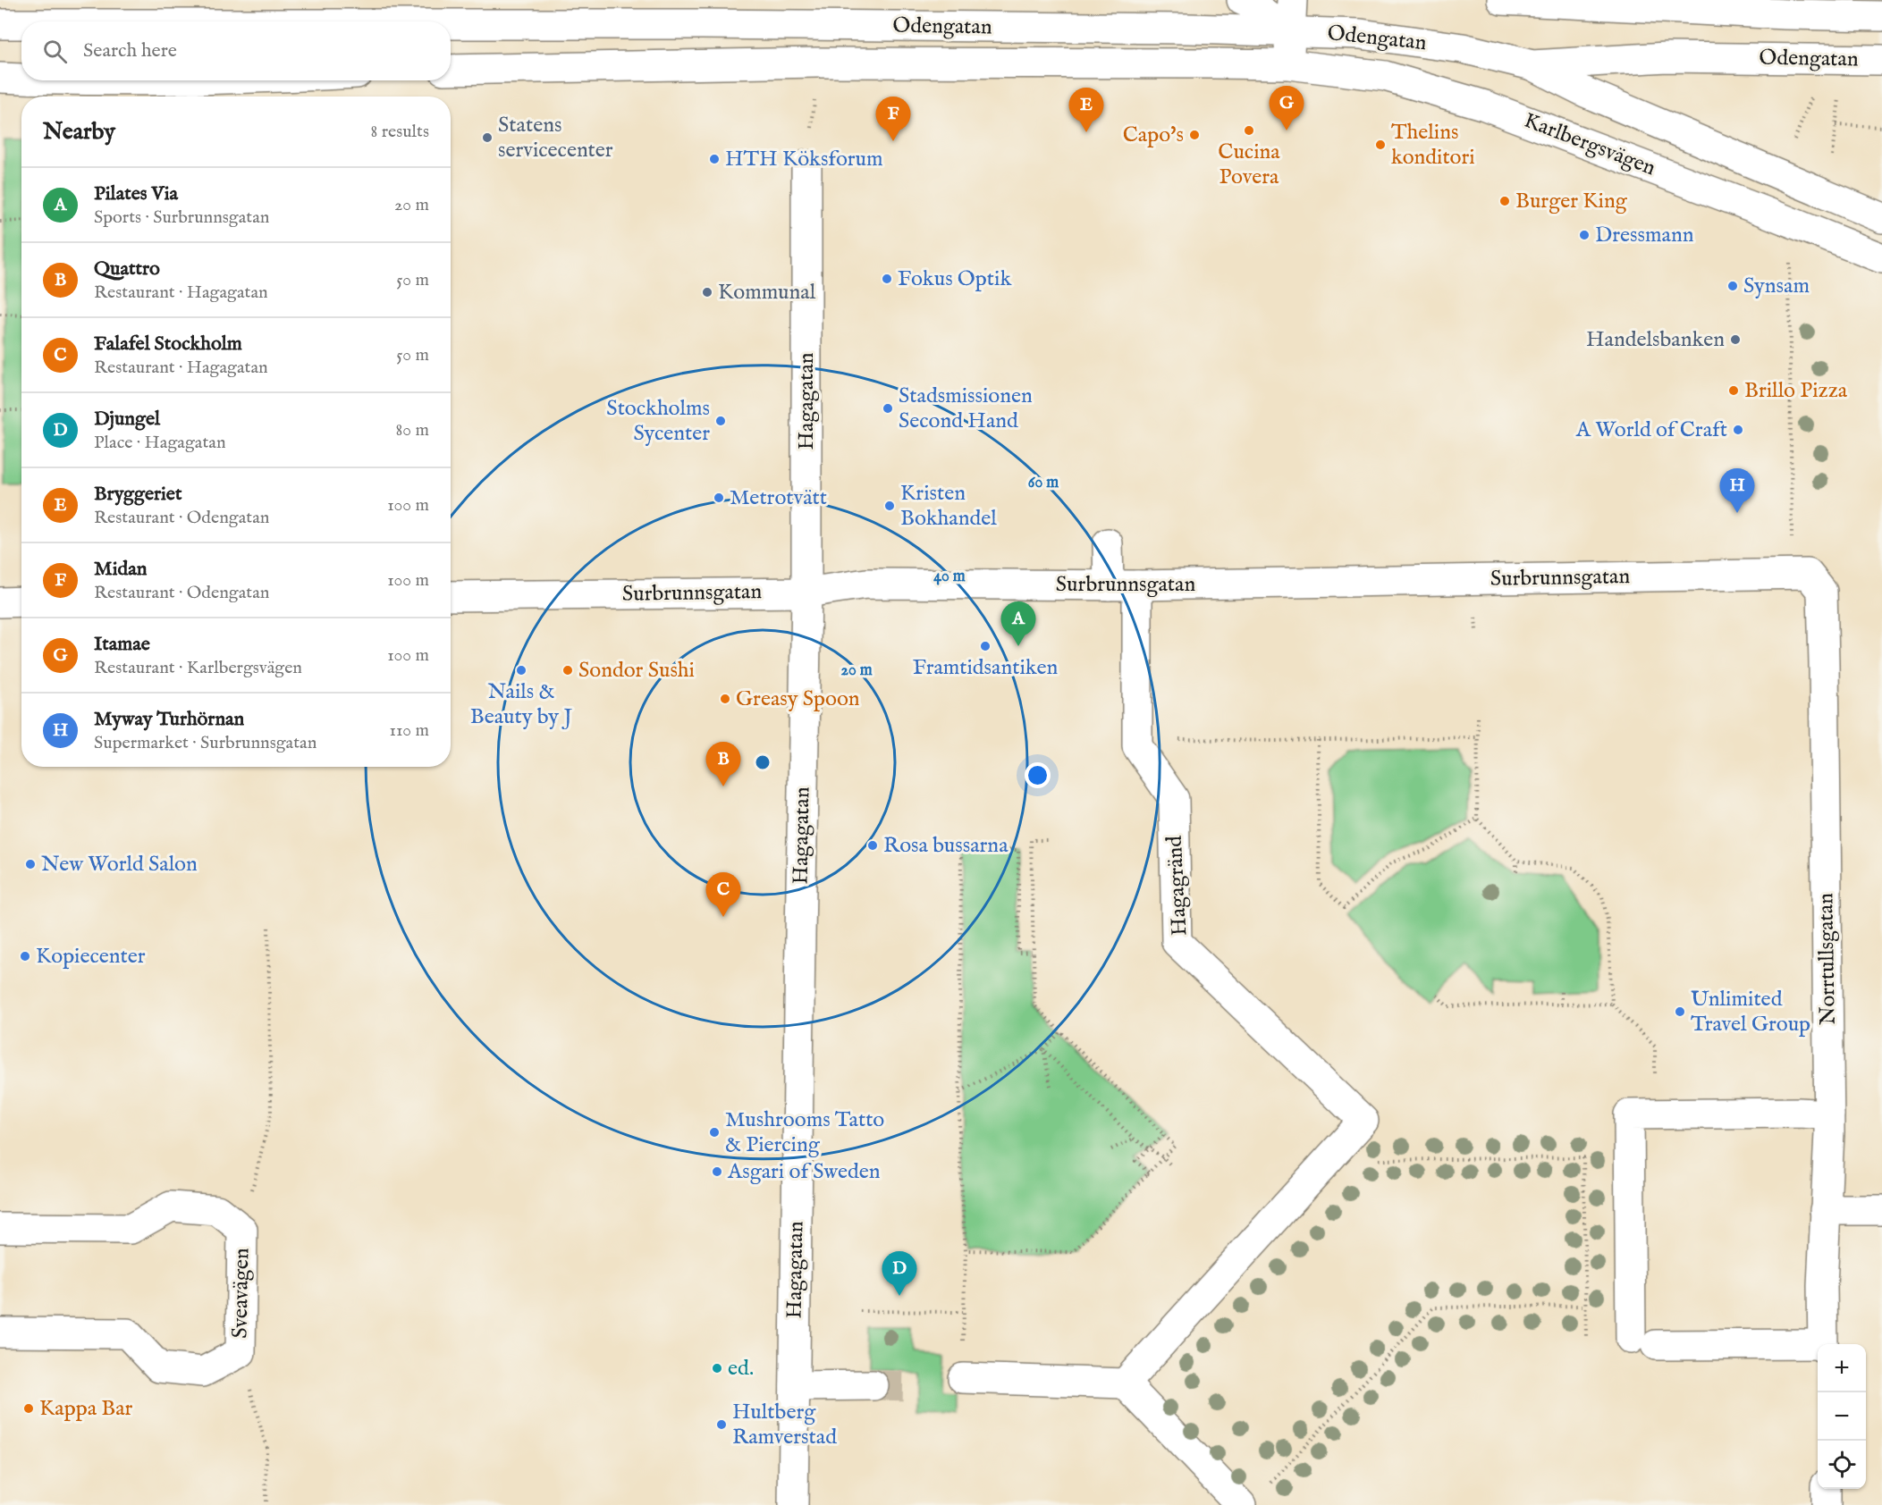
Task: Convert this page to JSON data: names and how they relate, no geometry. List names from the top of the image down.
{
  "streets": {
    "street": [
      "Odengatan",
      "Karlbergsvägen",
      "Hagagatan",
      "Surbrunnsgatan",
      "Hagagränd",
      "Norrtullsgatan",
      "Sveavägen"
    ]
  },
  "crossings": [
    ["Odengatan", "Karlbergsvägen"],
    ["Hagagatan", "Surbrunnsgatan"],
    ["Surbrunnsgatan", "Hagagränd"],
    ["Surbrunnsgatan", "Norrtullsgatan"]
  ],
  "places": [
    "Cucina Povera",
    "Capo's",
    "Statens servicecenter",
    "Thelins konditori",
    "HTH Köksforum",
    "Burger King",
    "Dressmann",
    "Fokus Optik",
    "Synsam",
    "Kommunal",
    "Handelsbanken",
    "Brillo Pizza",
    "Stadsmissionen Second Hand",
    "Stockholms Sycenter",
    "A World of Craft",
    "Metrotvätt",
    "Kristen Bokhandel",
    "Framtidsantiken",
    "Nails & Beauty by J",
    "Sondor Sushi",
    "Greasy Spoon",
    "Rosa bussarna",
    "New World Salon",
    "Kopiecenter",
    "Unlimited Travel Group",
    "Mushrooms Tatto & Piercing",
    "Asgari of Sweden",
    "ed.",
    "Kappa Bar",
    "Hultberg Ramverstad"
  ],
  "page": {
    "search": "Search here",
    "pins": [
      "G",
      "E",
      "F",
      "H",
      "A",
      "B",
      "C",
      "D"
    ],
    "heading": ["Nearby", "8 results"],
    "list": [
      {
        "mark": "A",
        "name": "Pilates Via",
        "note": "Sports · Surbrunnsgatan",
        "value": "20 m"
      },
      {
        "mark": "B",
        "name": "Quattro",
        "note": "Restaurant · Hagagatan",
        "value": "50 m"
      },
      {
        "mark": "C",
        "name": "Falafel Stockholm",
        "note": "Restaurant · Hagagatan",
        "value": "50 m"
      },
      {
        "mark": "D",
        "name": "Djungel",
        "note": "Place · Hagagatan",
        "value": "80 m"
      },
      {
        "mark": "E",
        "name": "Bryggeriet",
        "note": "Restaurant · Odengatan",
        "value": "100 m"
      },
      {
        "mark": "F",
        "name": "Midan",
        "note": "Restaurant · Odengatan",
        "value": "100 m"
      },
      {
        "mark": "G",
        "name": "Itamae",
        "note": "Restaurant · Karlbergsvägen",
        "value": "100 m"
      },
      {
        "mark": "H",
        "name": "Myway Turhörnan",
        "note": "Supermarket · Surbrunnsgatan",
        "value": "110 m"
      }
    ],
    "map_buttons": ["+", "−"]
  },
  "rings": ["60 m", "40 m", "20 m"]
}
